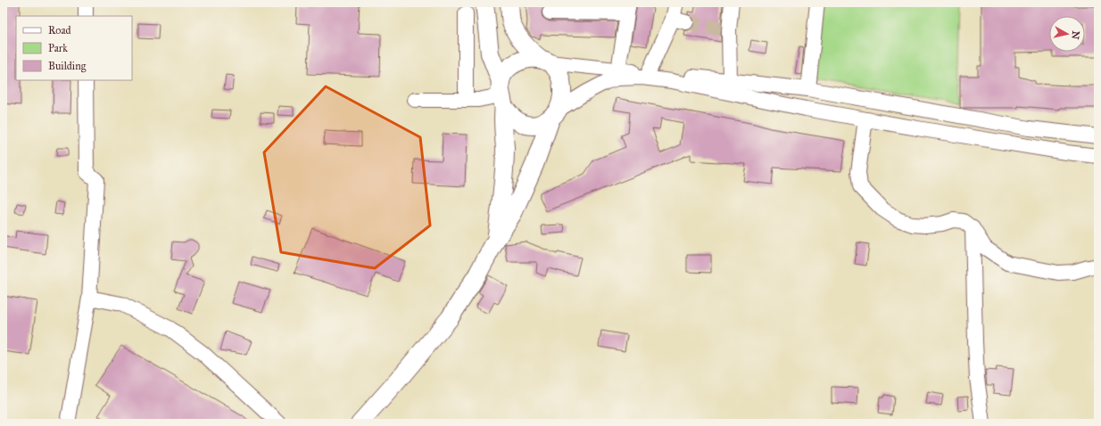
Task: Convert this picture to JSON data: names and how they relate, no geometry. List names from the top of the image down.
{
  "legend": ["Road", "Park", "Building"],
  "north": "right"
}
